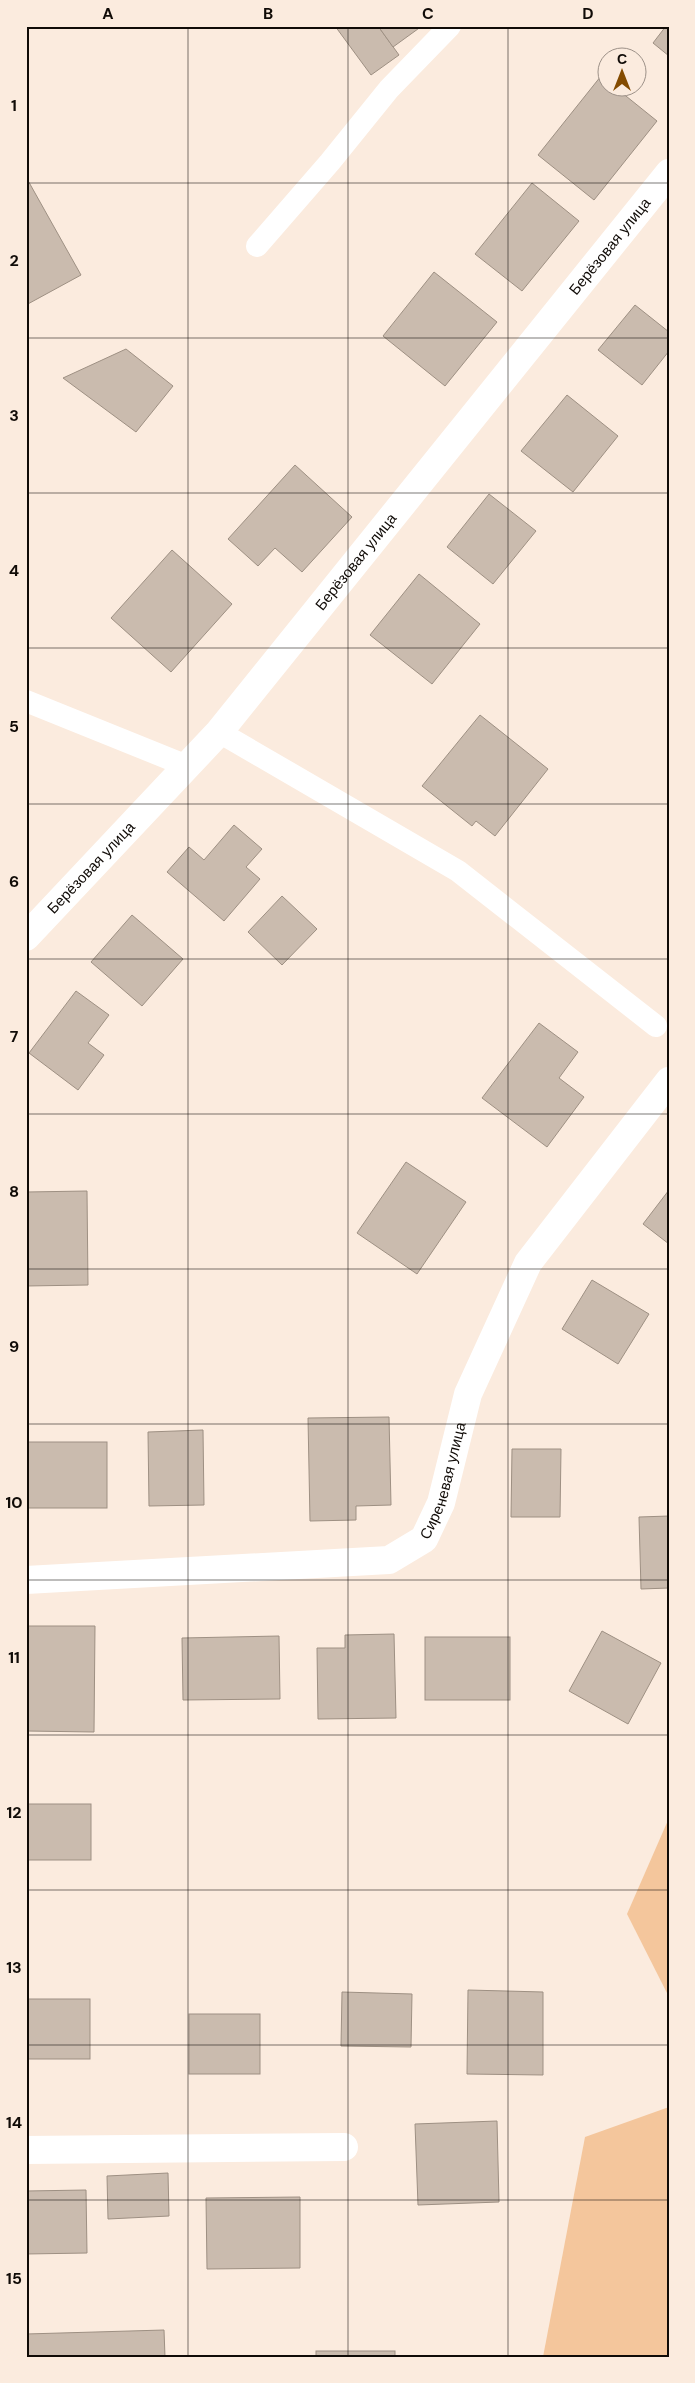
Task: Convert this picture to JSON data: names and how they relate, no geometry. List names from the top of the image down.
{
  "streets": {
    "street": ["Берёзовая улица", "Сиреневая улица"]
  },
  "north": "top",
  "grid": {
    "columns": [
      "A",
      "B",
      "C",
      "D"
    ],
    "rows": [
      "1",
      "2",
      "3",
      "4",
      "5",
      "6",
      "7",
      "8",
      "9",
      "10",
      "11",
      "12",
      "13",
      "14",
      "15"
    ]
  }
}
